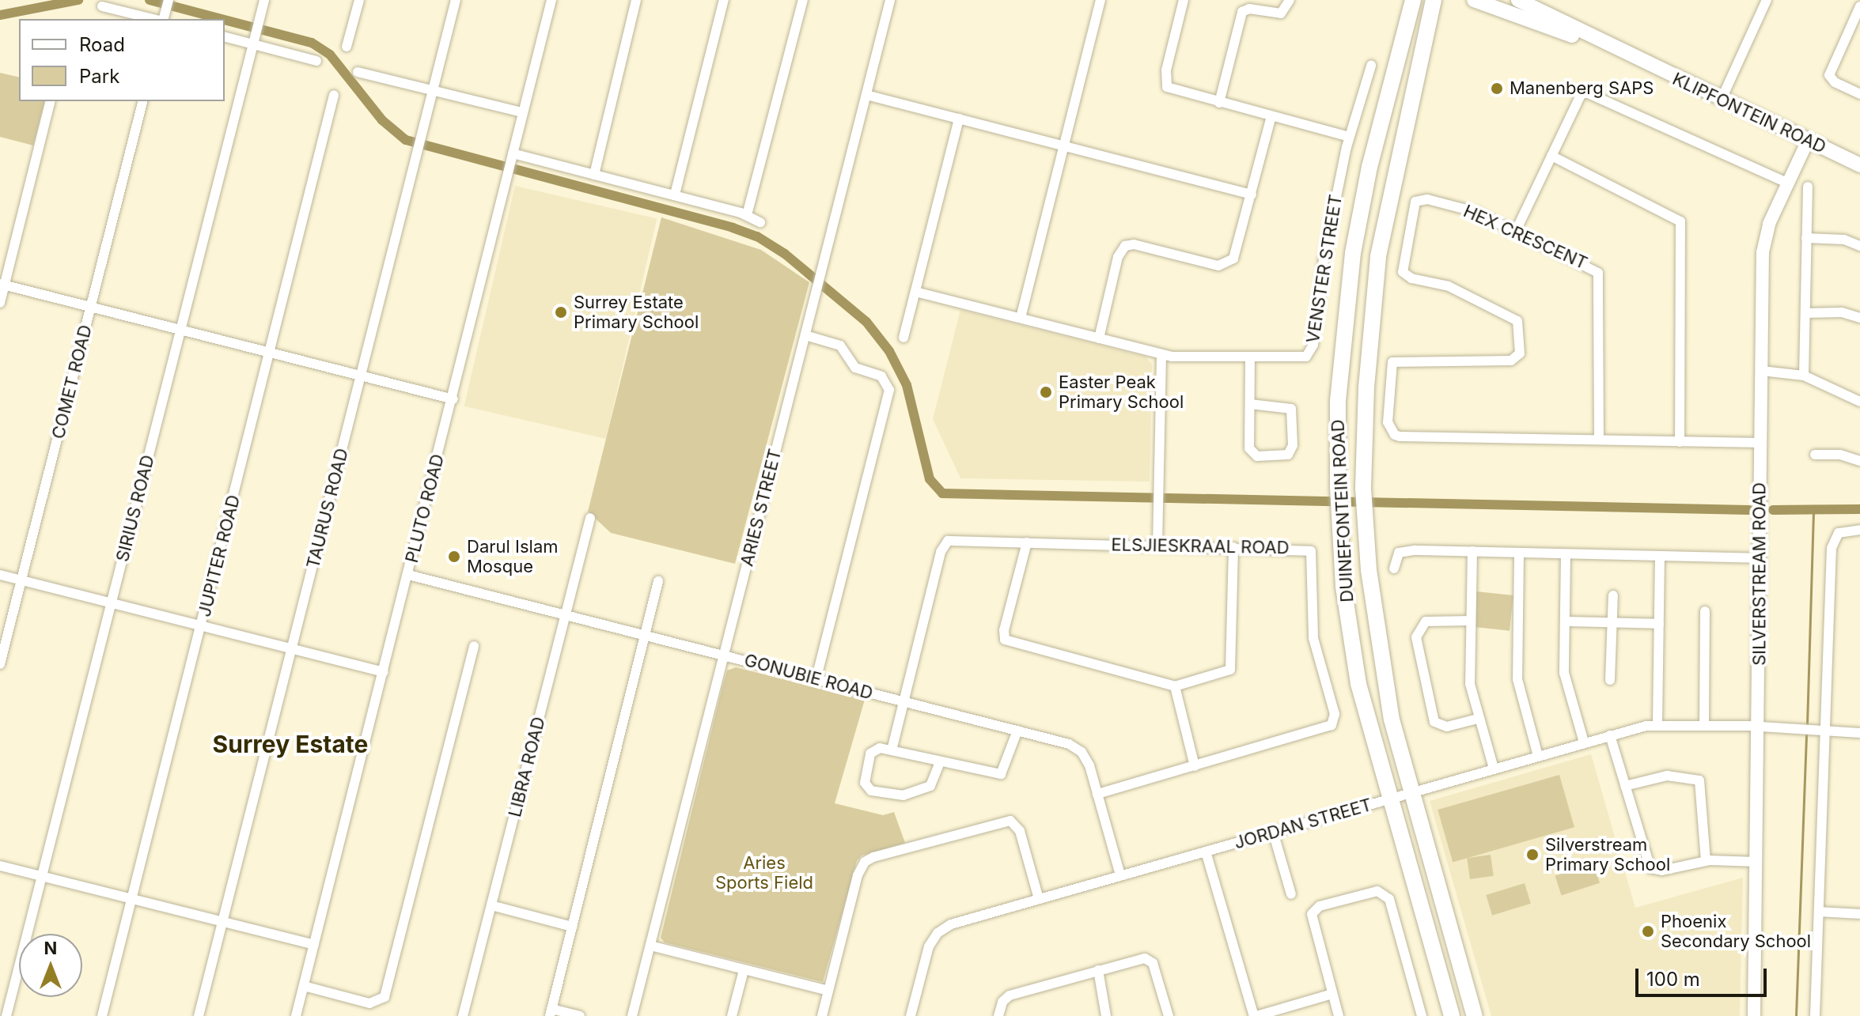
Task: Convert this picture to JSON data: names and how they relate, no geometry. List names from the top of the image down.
{
  "streets": {
    "main road": ["KLIPFONTEIN ROAD", "DUINEFONTEIN ROAD"],
    "street": [
      "HEX CRESCENT",
      "VENSTER STREET",
      "COMET ROAD",
      "ARIES STREET",
      "SIRIUS ROAD",
      "TAURUS ROAD",
      "PLUTO ROAD",
      "ELSJIESKRAAL ROAD",
      "JUPITER ROAD",
      "SILVERSTREAM ROAD",
      "GONUBIE ROAD",
      "LIBRA ROAD",
      "JORDAN STREET"
    ]
  },
  "crossings": [
    ["KLIPFONTEIN ROAD", "SILVERSTREAM ROAD"],
    ["ARIES STREET", "GONUBIE ROAD"],
    ["PLUTO ROAD", "GONUBIE ROAD"],
    ["DUINEFONTEIN ROAD", "JORDAN STREET"],
    ["ELSJIESKRAAL ROAD", "GONUBIE ROAD"],
    ["SILVERSTREAM ROAD", "JORDAN STREET"],
    ["GONUBIE ROAD", "LIBRA ROAD"],
    ["GONUBIE ROAD", "JORDAN STREET"]
  ],
  "districts": ["Surrey Estate"],
  "parks": ["Aries Sports Field"],
  "places": [
    "Manenberg SAPS",
    "Surrey Estate Primary School",
    "Easter Peak Primary School",
    "Darul Islam Mosque",
    "Silverstream Primary School",
    "Phoenix Secondary School"
  ],
  "legend": ["Road", "Park"],
  "scale_bar": "100 m",
  "north": "top"
}
